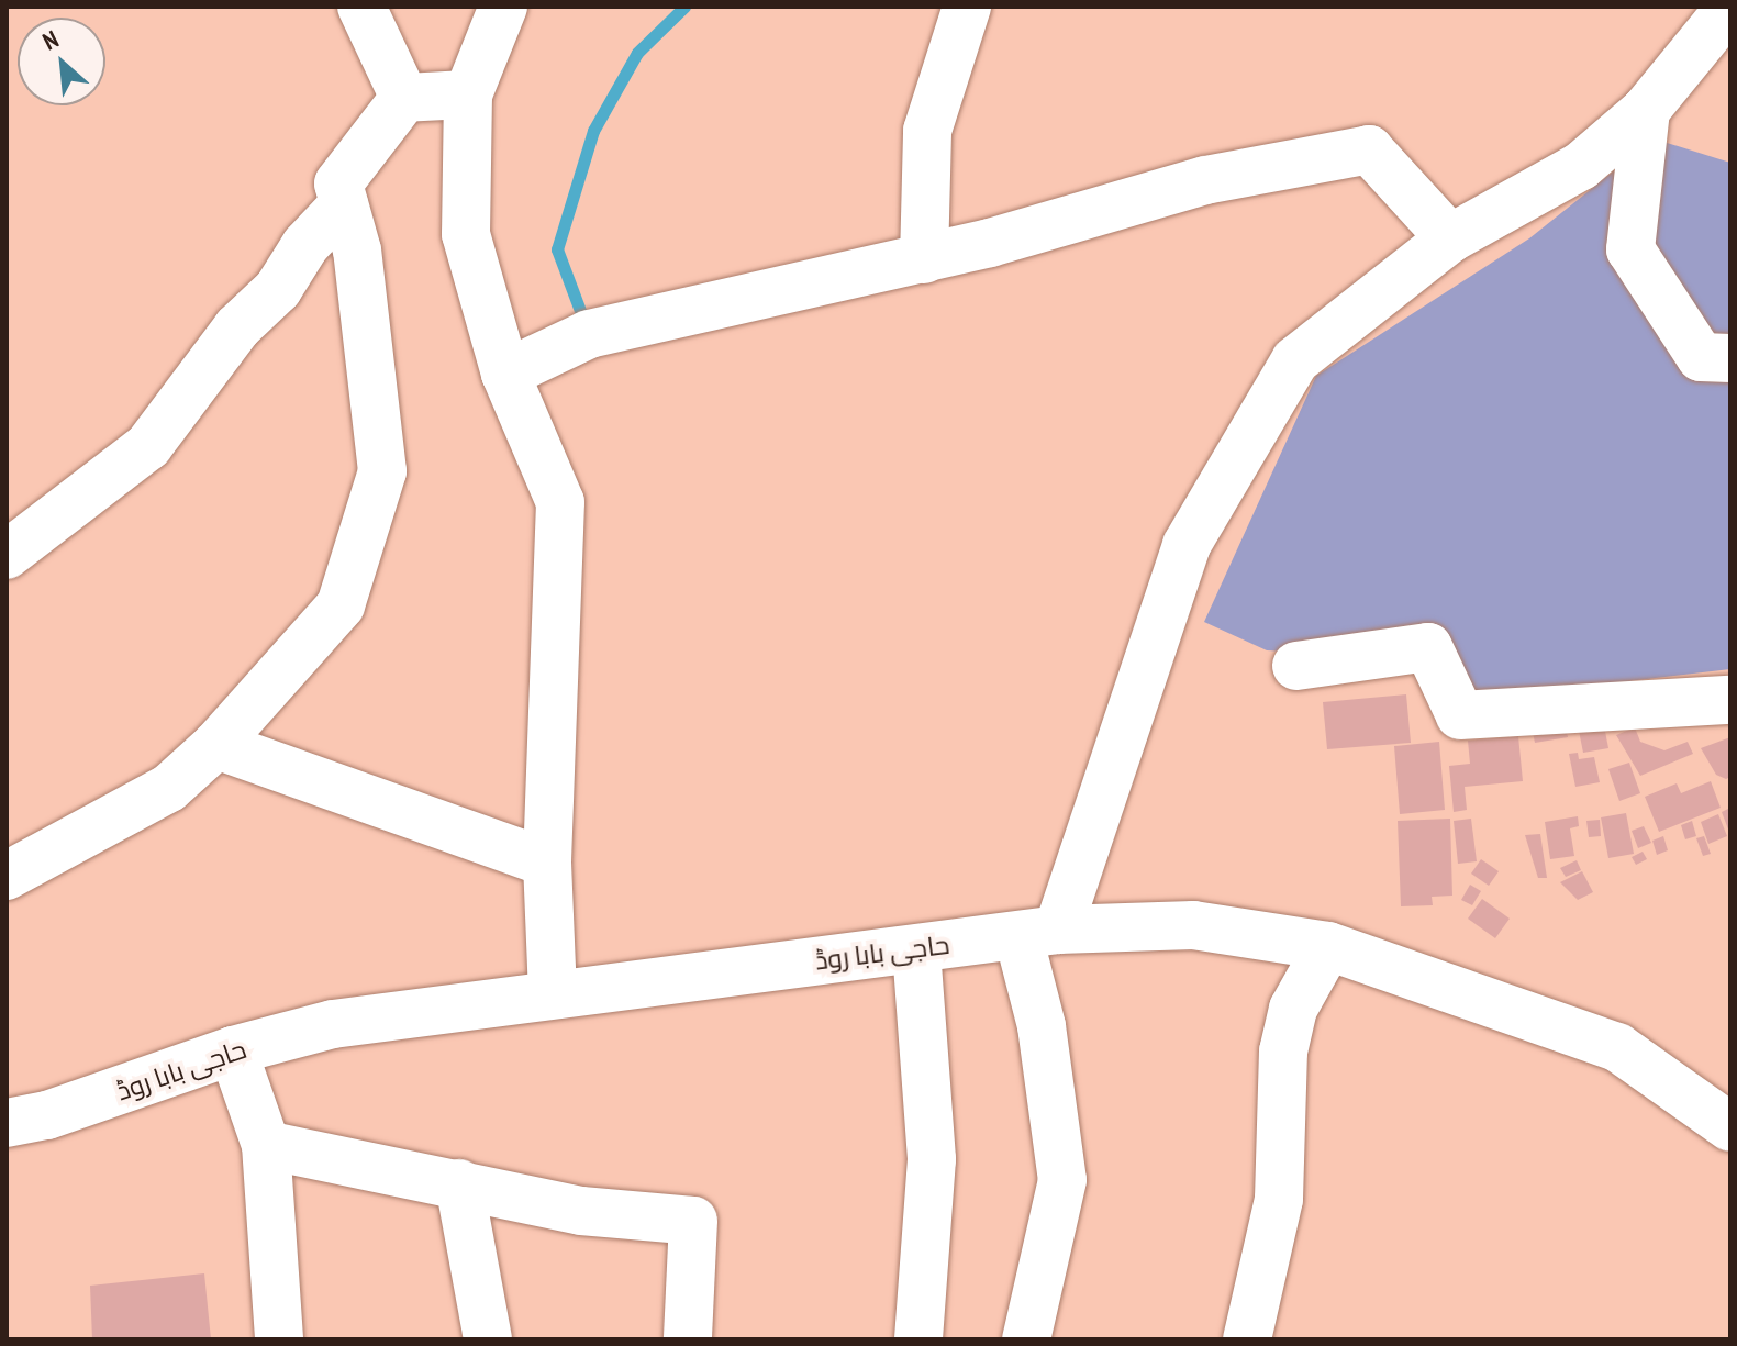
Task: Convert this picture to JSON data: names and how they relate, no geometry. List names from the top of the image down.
{
  "streets": {
    "street": ["حاجی بابا روڈ"]
  },
  "north": "top left"
}
